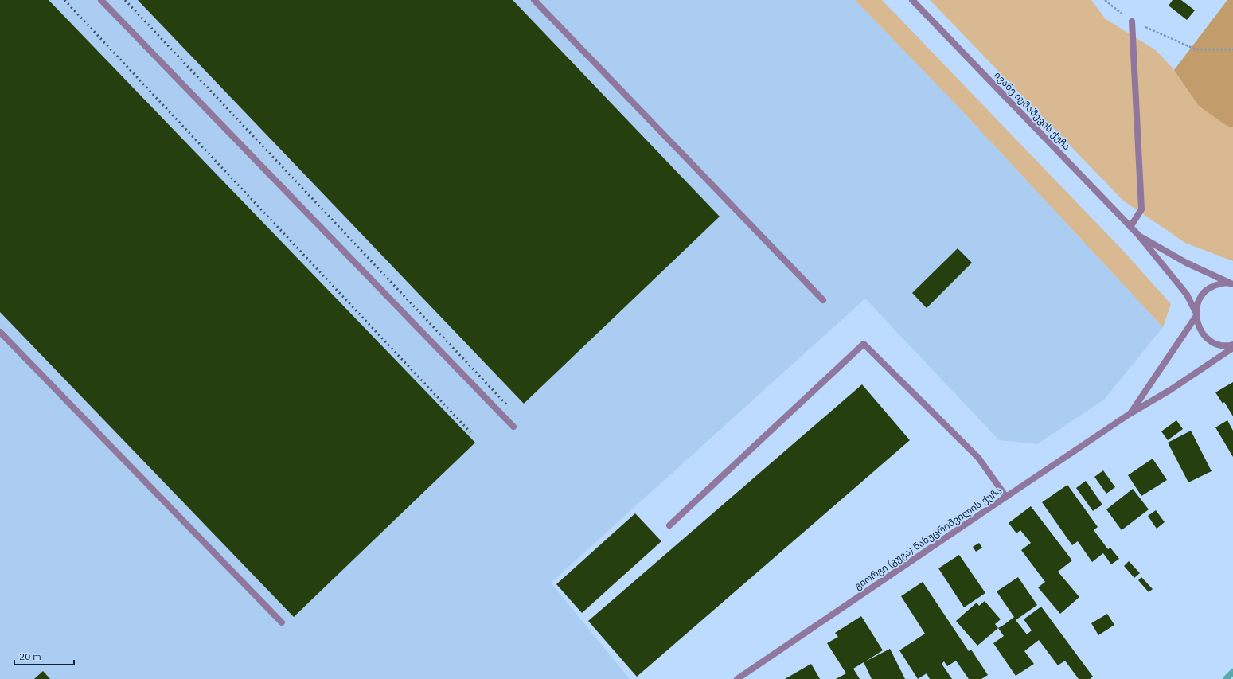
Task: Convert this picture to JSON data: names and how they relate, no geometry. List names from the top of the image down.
{
  "streets": {
    "street": ["ივანე იუმაშევის ქუჩა", "გიორგი (გუგა) ნახუცრიშვილის ქუჩა"]
  },
  "crossings": [
    ["ივანე იუმაშევის ქუჩა", "გიორგი (გუგა) ნახუცრიშვილის ქუჩა"]
  ],
  "scale_bar": "20 m"
}
